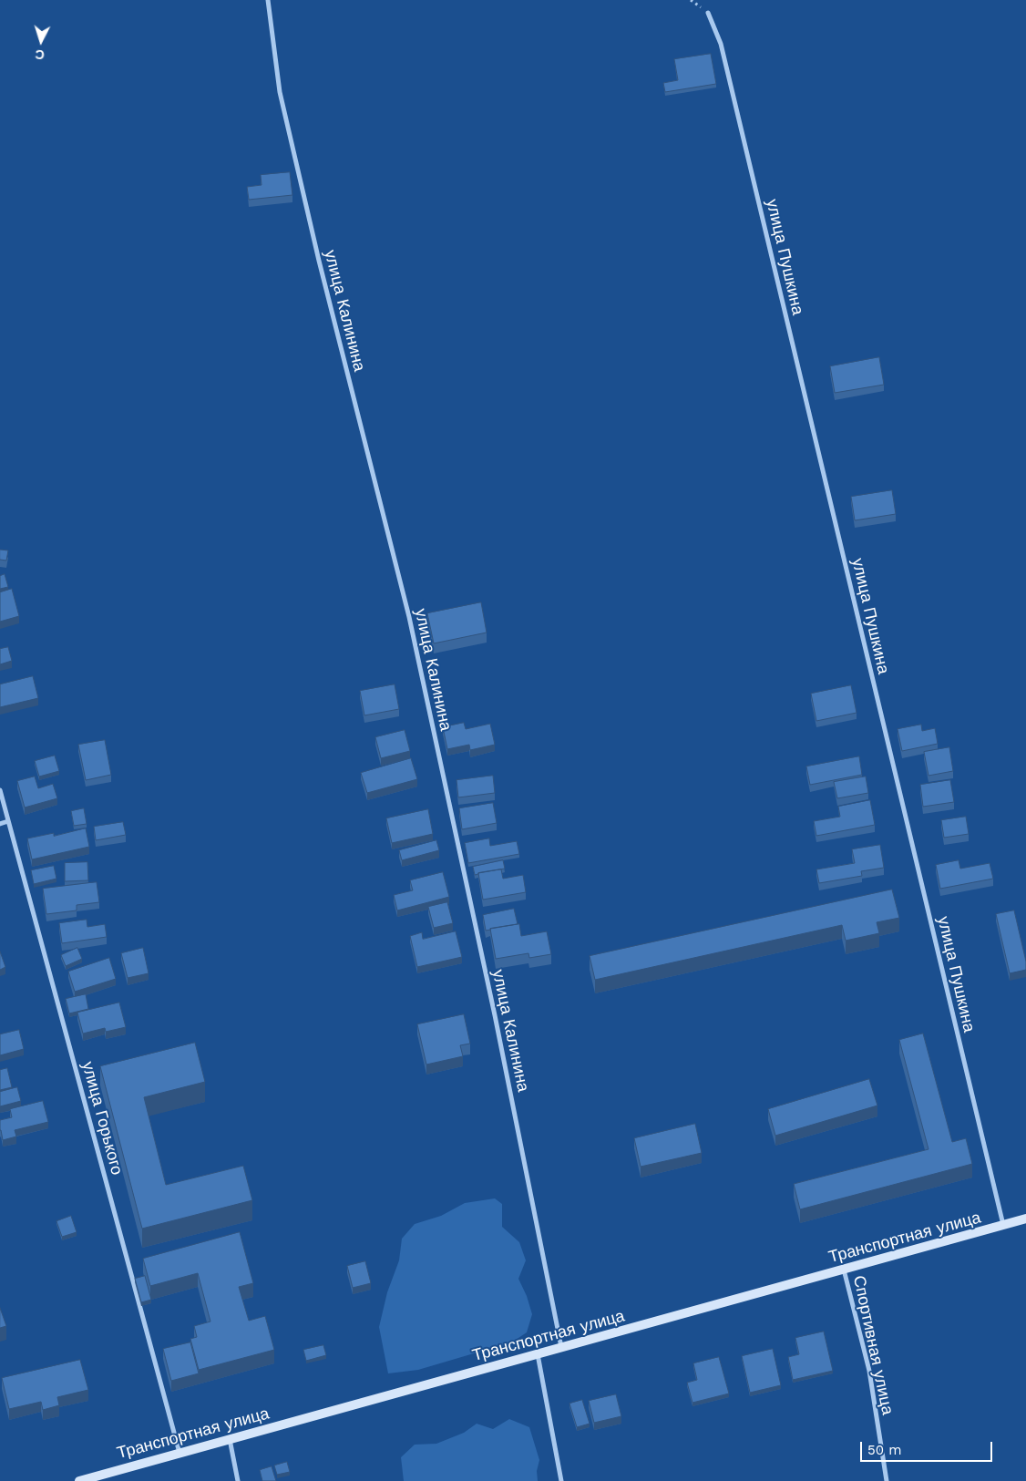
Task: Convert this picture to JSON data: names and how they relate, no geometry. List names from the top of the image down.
{
  "streets": {
    "street": [
      "улица Пушкина",
      "улица Калинина",
      "улица Горького",
      "Транспортная улица",
      "Спортивная улица"
    ]
  },
  "crossings": [
    ["улица Пушкина", "Транспортная улица"],
    ["улица Калинина", "Транспортная улица"],
    ["улица Горького", "Транспортная улица"],
    ["Транспортная улица", "Спортивная улица"]
  ],
  "scale_bar": "50 m",
  "north": "bottom"
}
